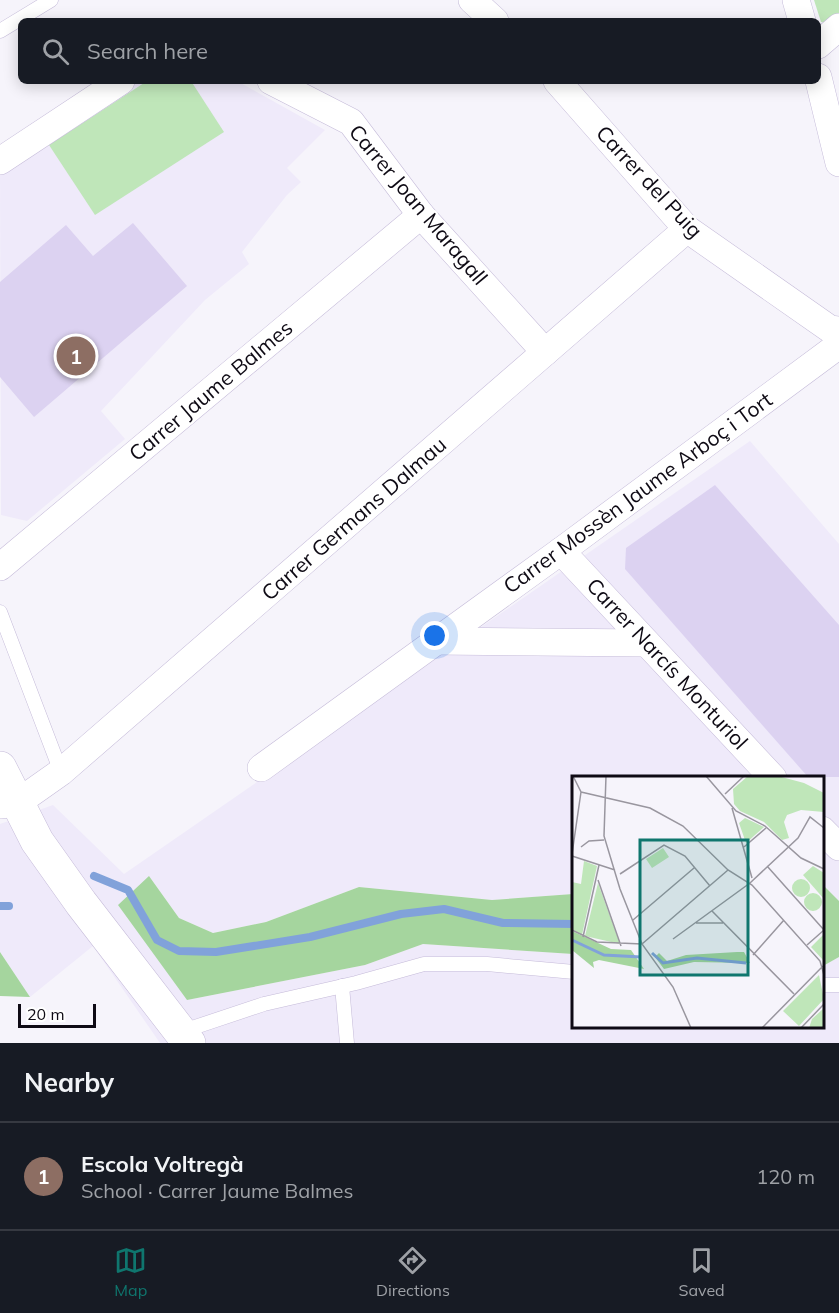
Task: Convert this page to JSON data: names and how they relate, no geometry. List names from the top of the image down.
{
  "streets": {
    "street": [
      "Carrer del Puig",
      "Carrer Joan Maragall",
      "Carrer Jaume Balmes",
      "Carrer Mossèn Jaume Arboç i Tort",
      "Carrer Germans Dalmau",
      "Carrer Narcís Monturiol"
    ]
  },
  "crossings": [
    ["Carrer del Puig", "Carrer Germans Dalmau"],
    ["Carrer Joan Maragall", "Carrer Jaume Balmes"],
    ["Carrer Joan Maragall", "Carrer Germans Dalmau"],
    ["Carrer Mossèn Jaume Arboç i Tort", "Carrer Narcís Monturiol"]
  ],
  "scale_bar": "20 m",
  "page": {
    "search": "Search here",
    "pins": "1",
    "scale": "20 m",
    "heading": "Nearby",
    "list": [
      {
        "mark": "1",
        "name": "Escola Voltregà",
        "note": "School · Carrer Jaume Balmes",
        "value": "120 m"
      }
    ],
    "nav": ["Map", "Directions", "Saved"]
  }
}
